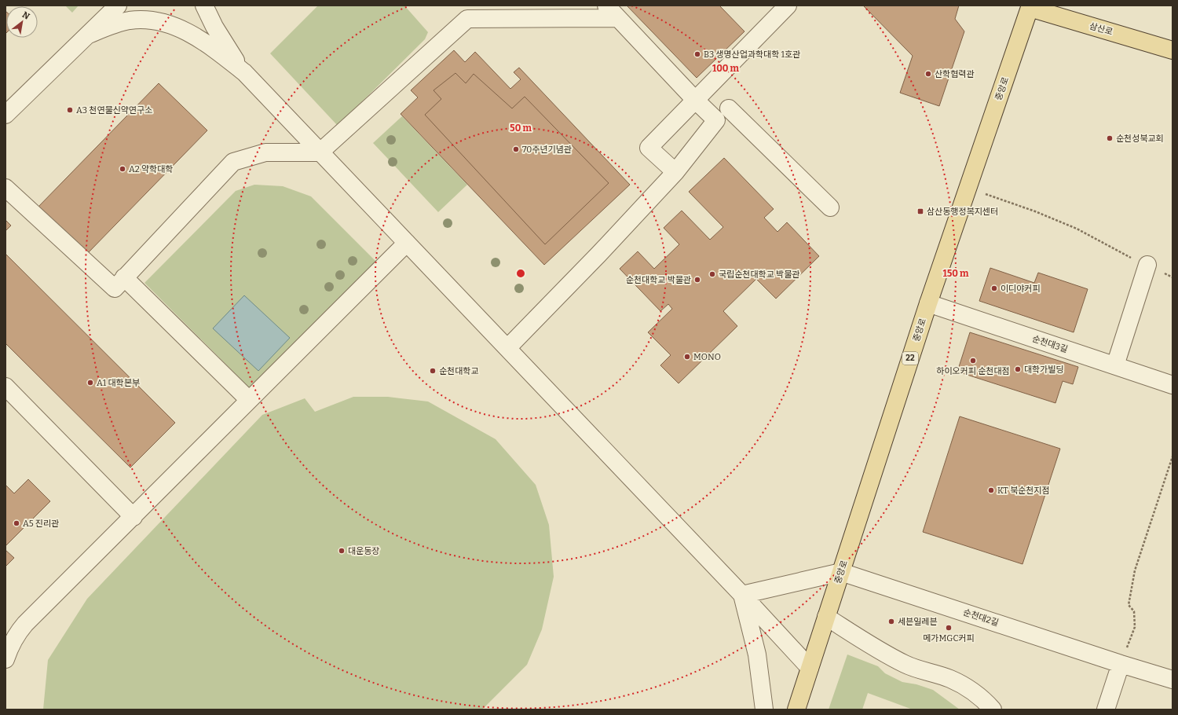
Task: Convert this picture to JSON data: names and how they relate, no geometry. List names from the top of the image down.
{
  "streets": {
    "main road": ["삼산로", "중앙로", "22"],
    "street": ["순천대3길", "순천대2길"]
  },
  "crossings": [
    ["삼산로", "중앙로"],
    ["중앙로", "순천대3길"],
    ["중앙로", "순천대2길"]
  ],
  "places": {
    "other": [
      "B3 생명산업과학대학 1호관",
      "산학협력관",
      "A3 천연물신약연구소",
      "순천성북교회",
      "70주년기념관",
      "A2 약학대학",
      "국립순천대학교 박물관",
      "순천대학교 박물관",
      "이디야커피",
      "MONO",
      "하이오커피 순천대점",
      "대학가빌딩",
      "순천대학교",
      "A1 대학본부",
      "KT 북순천지점",
      "A5 진리관",
      "대운동장",
      "세븐일레븐",
      "메가MGC커피"
    ],
    "transit": ["삼산동행정복지센터"]
  },
  "north": "top right",
  "rings": ["100 m", "50 m", "150 m"]
}
